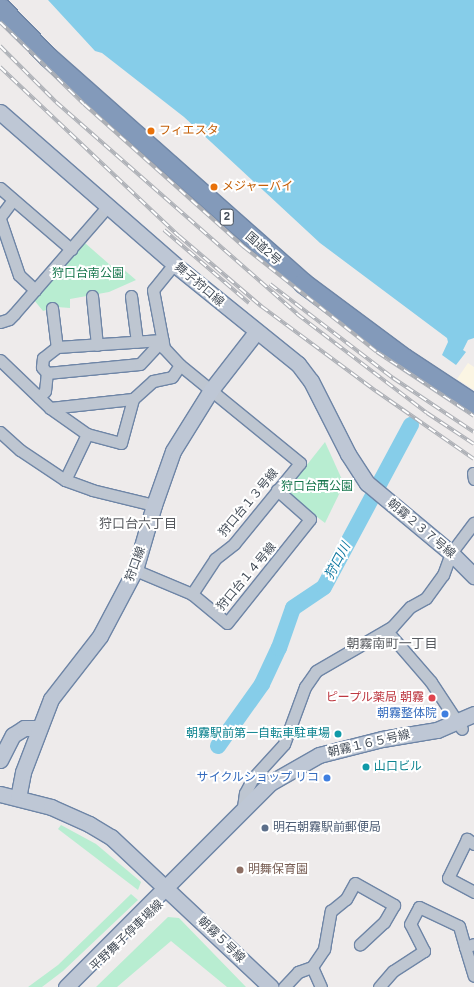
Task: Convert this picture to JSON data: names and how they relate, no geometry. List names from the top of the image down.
{
  "streets": {
    "highway": ["2", "国道2号"],
    "street": [
      "舞子狩口線",
      "狩口台１３号線",
      "朝霧２３７号線",
      "狩口線",
      "狩口台１４号線",
      "朝霧１６５号線",
      "平野舞子停車場線",
      "朝霧５号線"
    ]
  },
  "crossings": [
    ["舞子狩口線", "朝霧２３７号線"],
    ["舞子狩口線", "狩口線"],
    ["狩口台１３号線", "狩口線"],
    ["狩口台１３号線", "狩口台１４号線"],
    ["狩口線", "狩口台１４号線"],
    ["朝霧１６５号線", "平野舞子停車場線"],
    ["朝霧１６５号線", "朝霧５号線"],
    ["平野舞子停車場線", "朝霧５号線"]
  ],
  "districts": ["狩口台六丁目", "朝霧南町一丁目"],
  "water": ["狩口川"],
  "parks": ["狩口台南公園", "狩口台西公園"],
  "places": [
    "フィエスタ",
    "メジャーバイ",
    "ピープル薬局 朝霧",
    "朝霧整体院",
    "朝霧駅前第一自転車駐車場",
    "山口ビル",
    "サイクルショップ リコ",
    "明石朝霧駅前郵便局",
    "明舞保育園"
  ]
}
